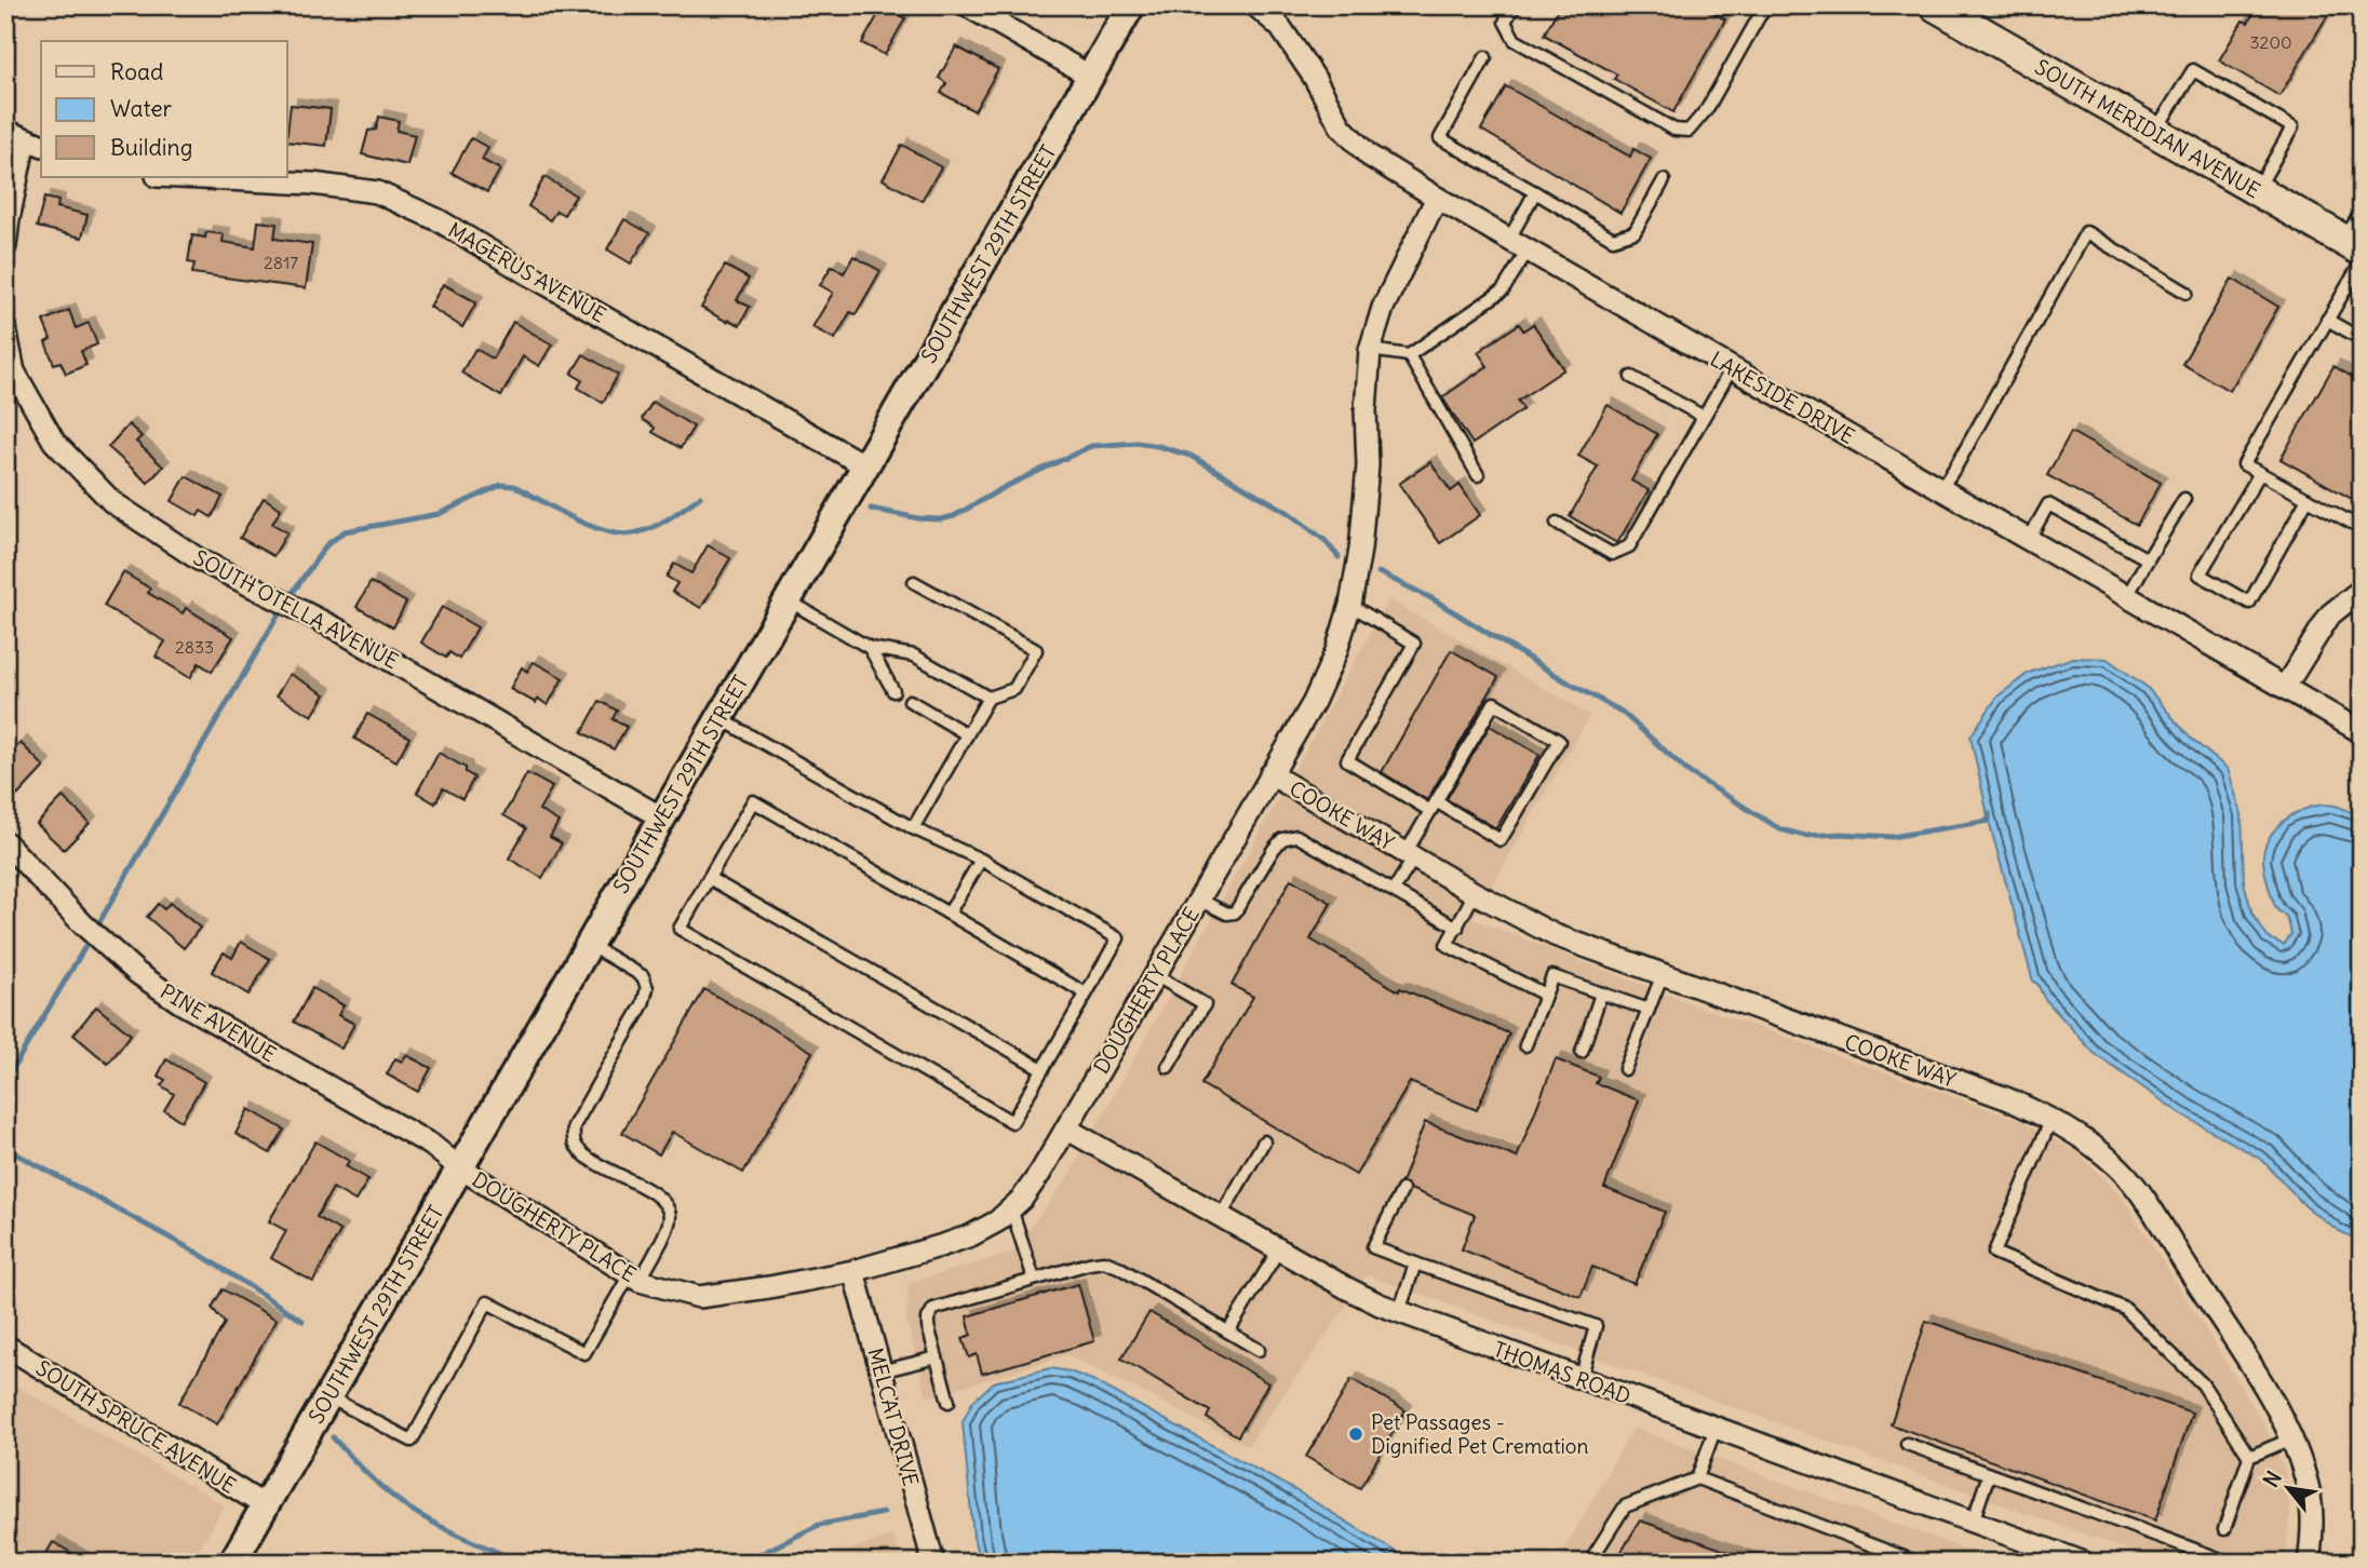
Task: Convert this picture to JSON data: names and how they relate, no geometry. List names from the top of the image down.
{
  "streets": {
    "main road": ["SOUTH MERIDIAN AVENUE"],
    "street": [
      "SOUTHWEST 29TH STREET",
      "MAGERUS AVENUE",
      "LAKESIDE DRIVE",
      "SOUTH OTELLA AVENUE",
      "COOKE WAY",
      "DOUGHERTY PLACE",
      "PINE AVENUE",
      "THOMAS ROAD",
      "MELCAT DRIVE",
      "SOUTH SPRUCE AVENUE"
    ]
  },
  "crossings": [
    ["SOUTHWEST 29TH STREET", "MAGERUS AVENUE"],
    ["SOUTHWEST 29TH STREET", "SOUTH OTELLA AVENUE"],
    ["SOUTHWEST 29TH STREET", "DOUGHERTY PLACE"],
    ["SOUTHWEST 29TH STREET", "PINE AVENUE"],
    ["SOUTHWEST 29TH STREET", "SOUTH SPRUCE AVENUE"],
    ["LAKESIDE DRIVE", "DOUGHERTY PLACE"],
    ["COOKE WAY", "DOUGHERTY PLACE"],
    ["DOUGHERTY PLACE", "PINE AVENUE"],
    ["DOUGHERTY PLACE", "THOMAS ROAD"],
    ["DOUGHERTY PLACE", "MELCAT DRIVE"]
  ],
  "places": ["Pet Passages - Dignified Pet Cremation"],
  "house_numbers": ["3200", "2817", "2833"],
  "legend": ["Road", "Water", "Building"],
  "north": "top left"
}
